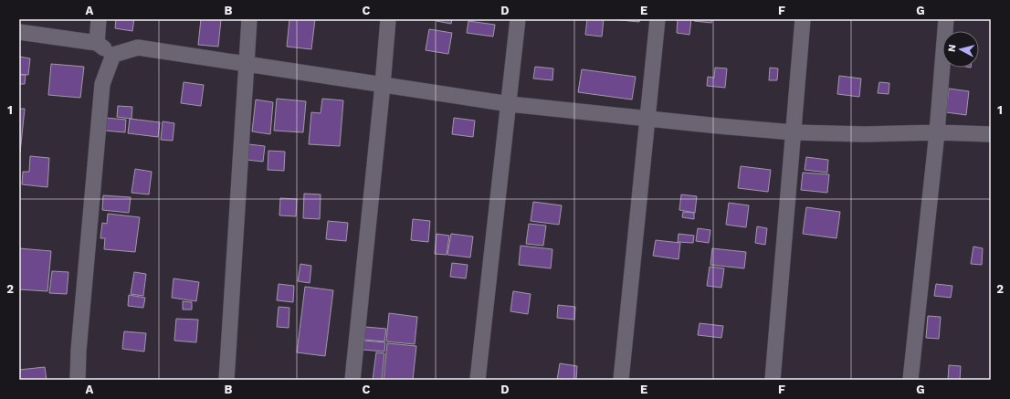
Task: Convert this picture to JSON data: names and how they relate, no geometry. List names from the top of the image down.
{
  "north": "left",
  "grid": {
    "columns": [
      "A",
      "B",
      "C",
      "D",
      "E",
      "F",
      "G"
    ],
    "rows": ["1", "2"]
  }
}
